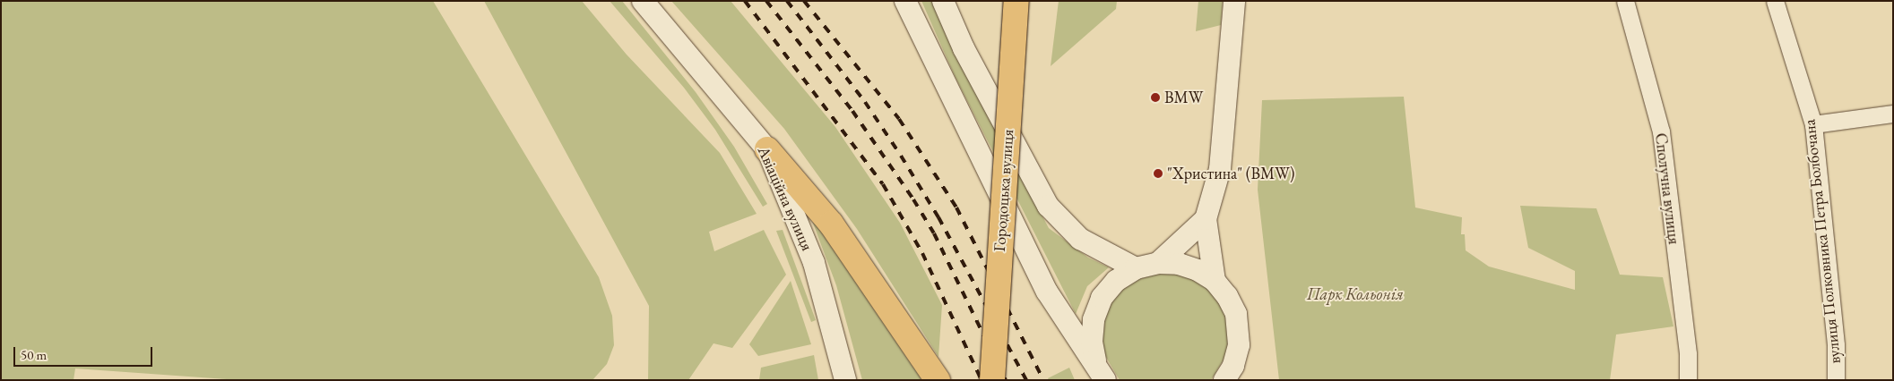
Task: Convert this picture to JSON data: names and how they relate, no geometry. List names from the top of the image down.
{
  "streets": {
    "main road": ["Городоцька вулиця"],
    "street": ["Сполучна вулиця", "Авіаційна вулиця", "вулиця Полковника Петра Болбочана"]
  },
  "parks": ["Парк Кольонія"],
  "places": ["BMW", "\"Христина\" (BMW)"],
  "scale_bar": "50 m"
}
